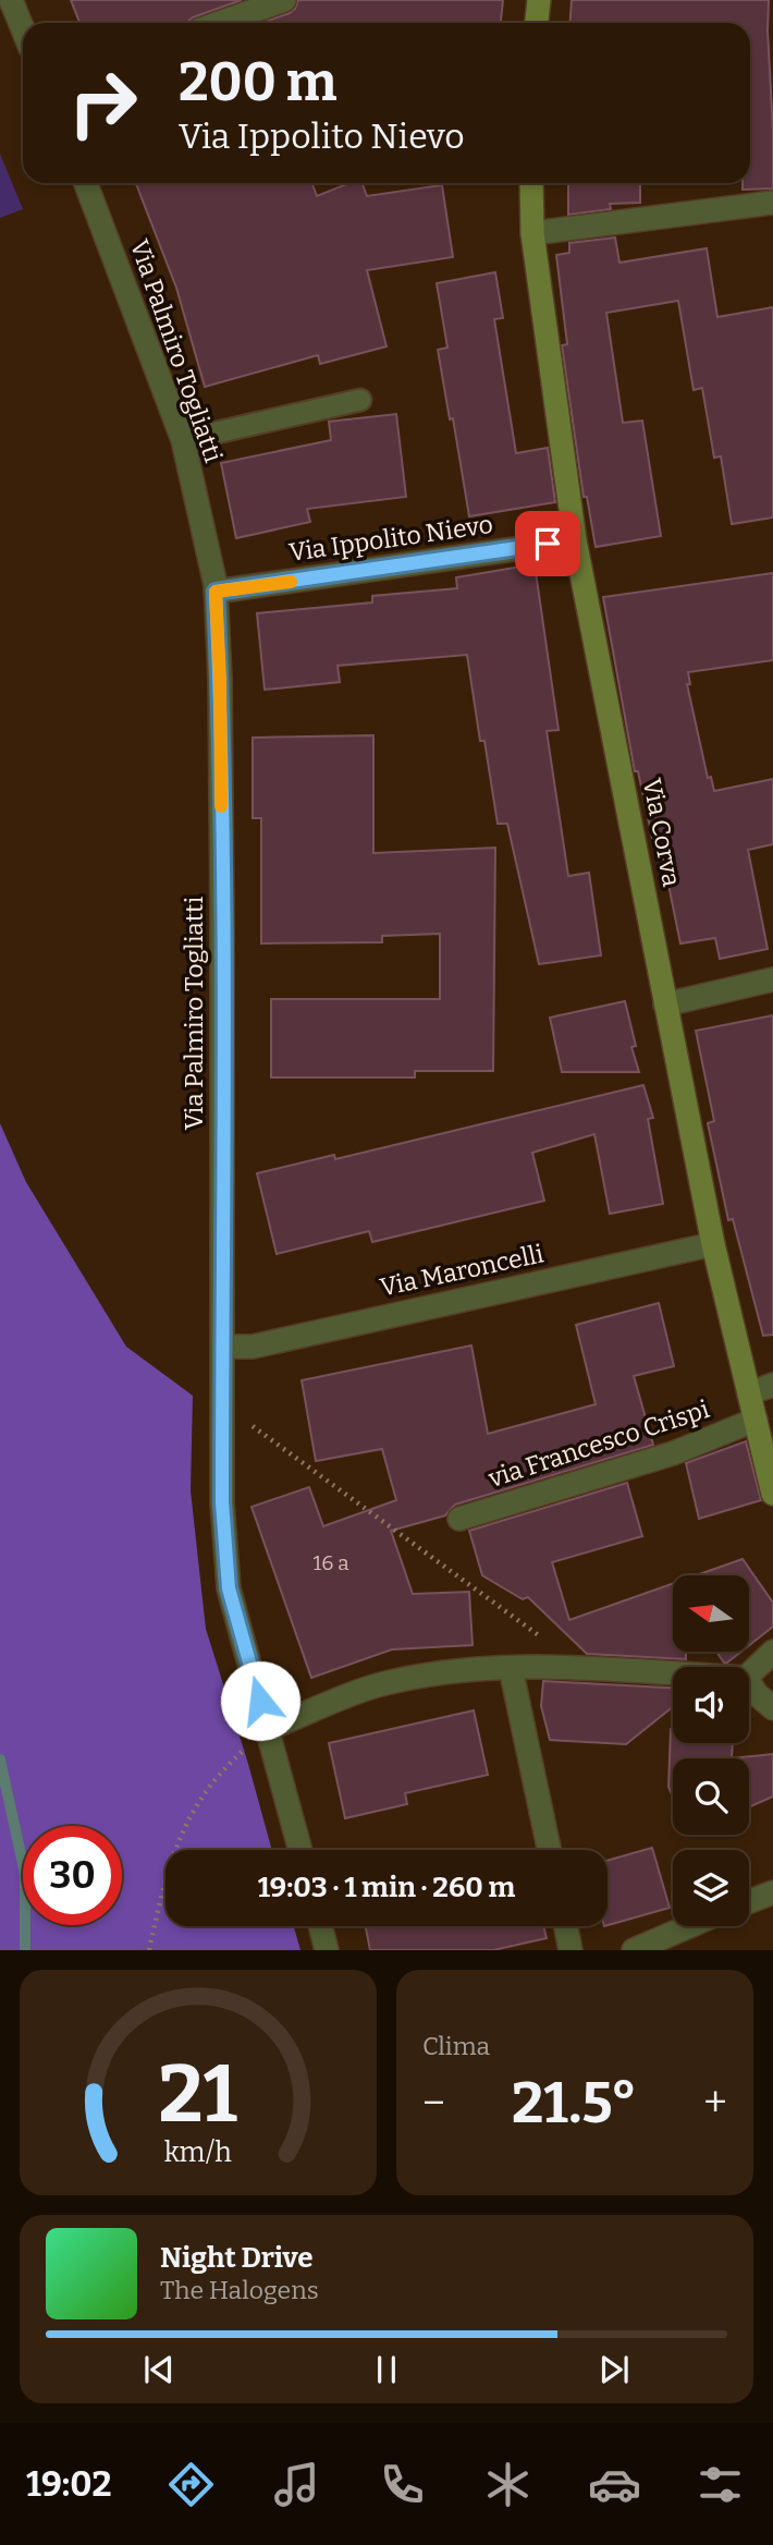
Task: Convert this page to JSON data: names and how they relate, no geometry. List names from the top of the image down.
{
  "streets": {
    "street": [
      "Via Palmiro Togliatti",
      "Via Ippolito Nievo",
      "Via Corva",
      "Via Maroncelli",
      "via Francesco Crispi"
    ]
  },
  "crossings": [
    ["Via Palmiro Togliatti", "Via Ippolito Nievo"],
    ["Via Palmiro Togliatti", "Via Maroncelli"],
    ["Via Ippolito Nievo", "Via Corva"],
    ["Via Corva", "Via Maroncelli"],
    ["Via Corva", "via Francesco Crispi"]
  ],
  "house_numbers": ["16 a"],
  "north": "left",
  "page": {
    "turn": ["200 m", "Via Ippolito Nievo"],
    "limit": "30",
    "trip": "19:03 · 1 min · 260 m",
    "tile": "Clima",
    "heat": ["−", "21.5°", "+"],
    "song": ["Night Drive", "The Halogens"],
    "tabs": "19:02",
    "gauge": ["21", "km/h"]
  }
}
